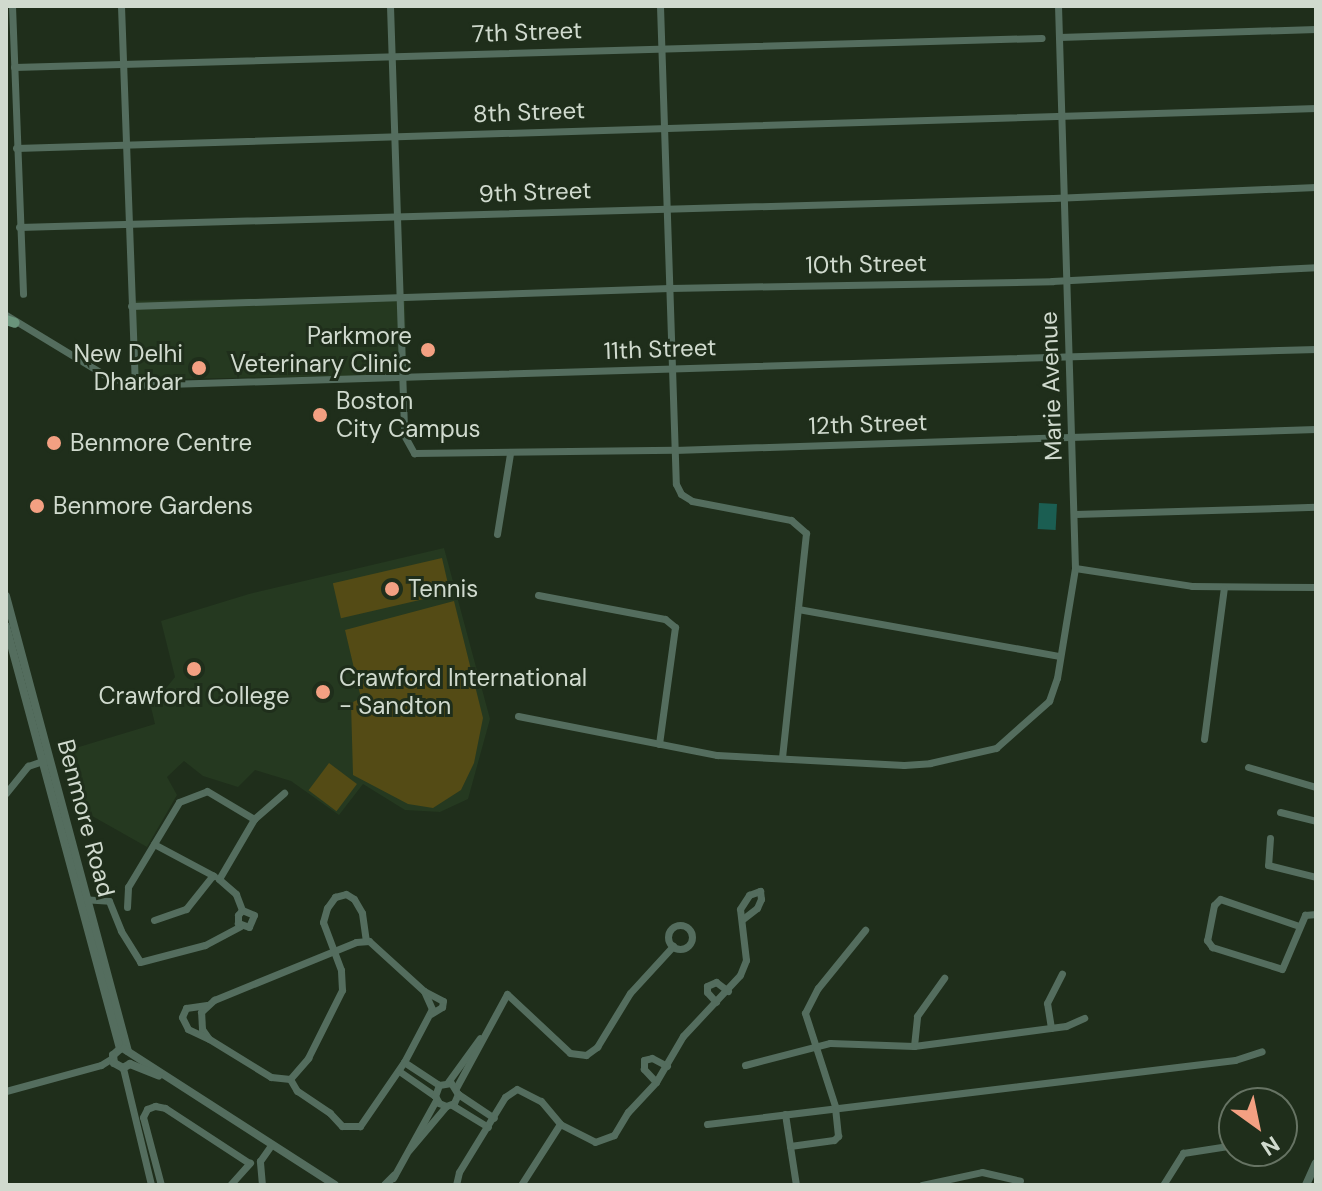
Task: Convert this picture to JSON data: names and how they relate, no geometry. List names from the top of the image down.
{
  "streets": {
    "street": [
      "7th Street",
      "8th Street",
      "9th Street",
      "10th Street",
      "11th Street",
      "Marie Avenue",
      "12th Street",
      "Benmore Road"
    ]
  },
  "crossings": [
    ["8th Street", "Marie Avenue"],
    ["9th Street", "Marie Avenue"],
    ["10th Street", "Marie Avenue"],
    ["11th Street", "Marie Avenue"],
    ["11th Street", "12th Street"],
    ["Marie Avenue", "12th Street"]
  ],
  "places": [
    "Parkmore Veterinary Clinic",
    "New Delhi Dharbar",
    "Boston City Campus",
    "Benmore Centre",
    "Benmore Gardens",
    "Tennis",
    "Crawford College",
    "Crawford International - Sandton"
  ],
  "north": "bottom right"
}
